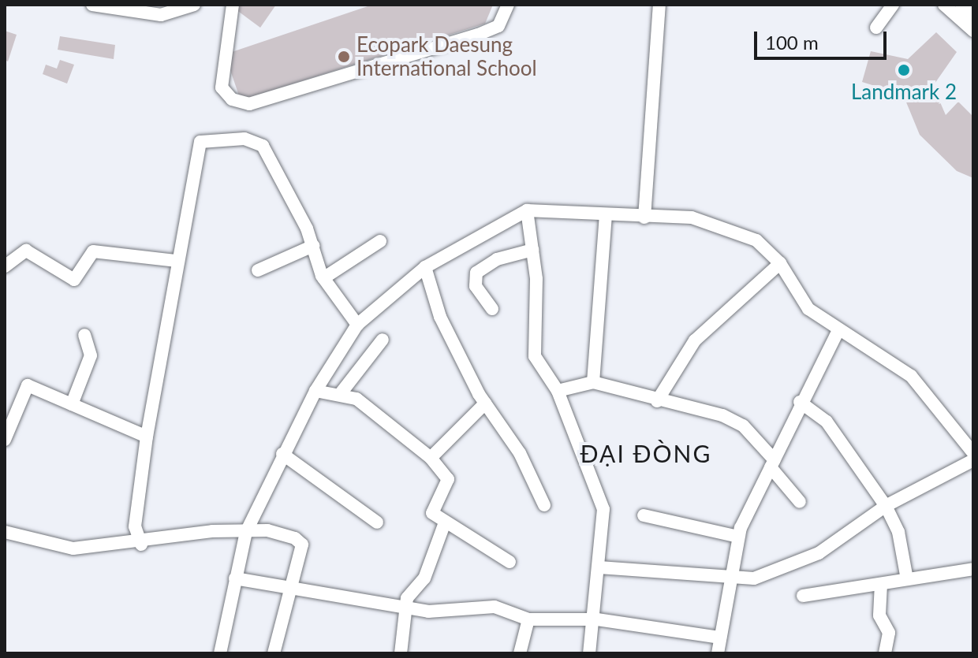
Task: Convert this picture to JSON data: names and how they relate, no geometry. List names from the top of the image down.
{
  "districts": ["ĐẠI ĐÒNG"],
  "places": ["Ecopark Daesung International School", "Landmark 2"],
  "scale_bar": "100 m"
}
